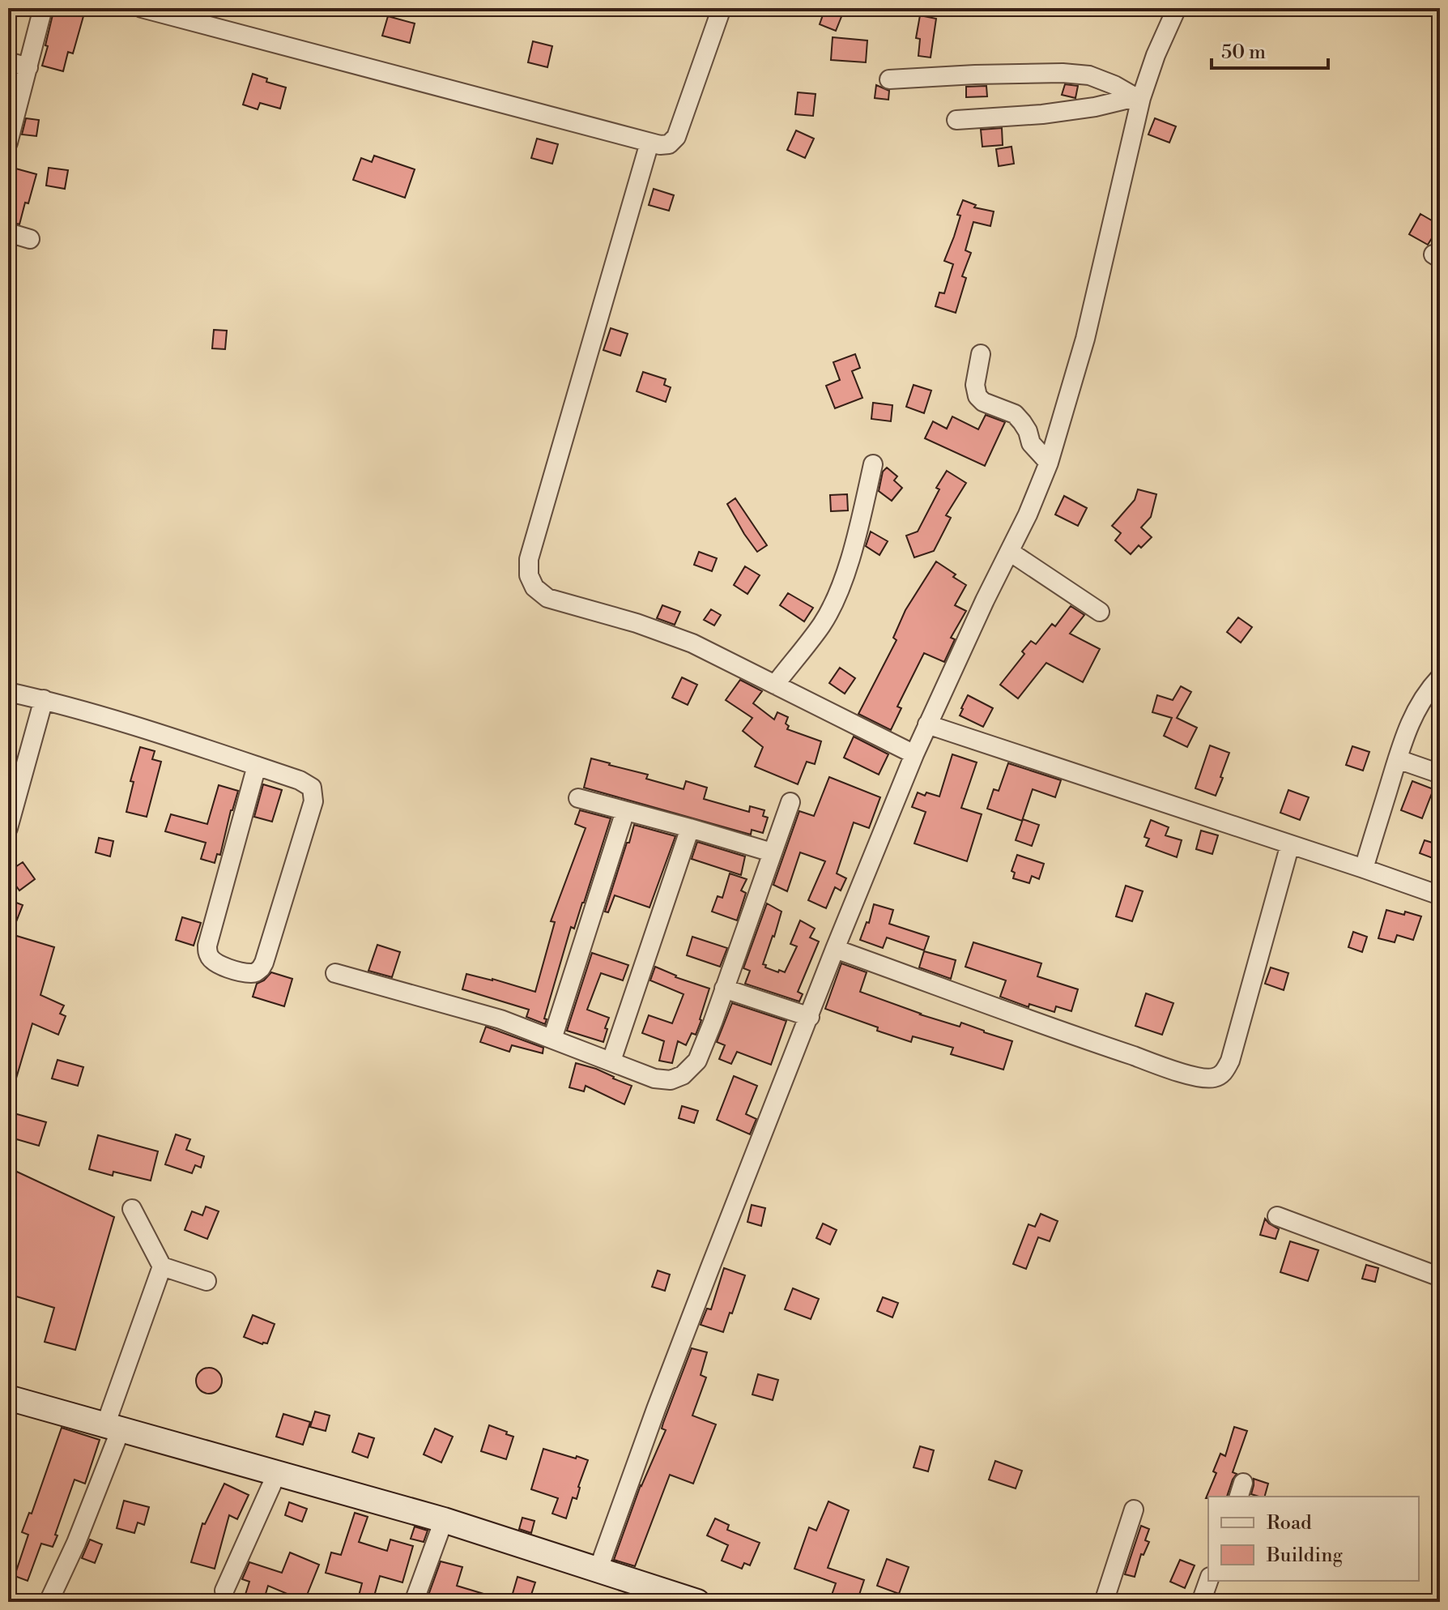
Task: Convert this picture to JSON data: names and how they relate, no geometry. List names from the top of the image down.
{
  "legend": ["Road", "Building"],
  "scale_bar": "50 m"
}
